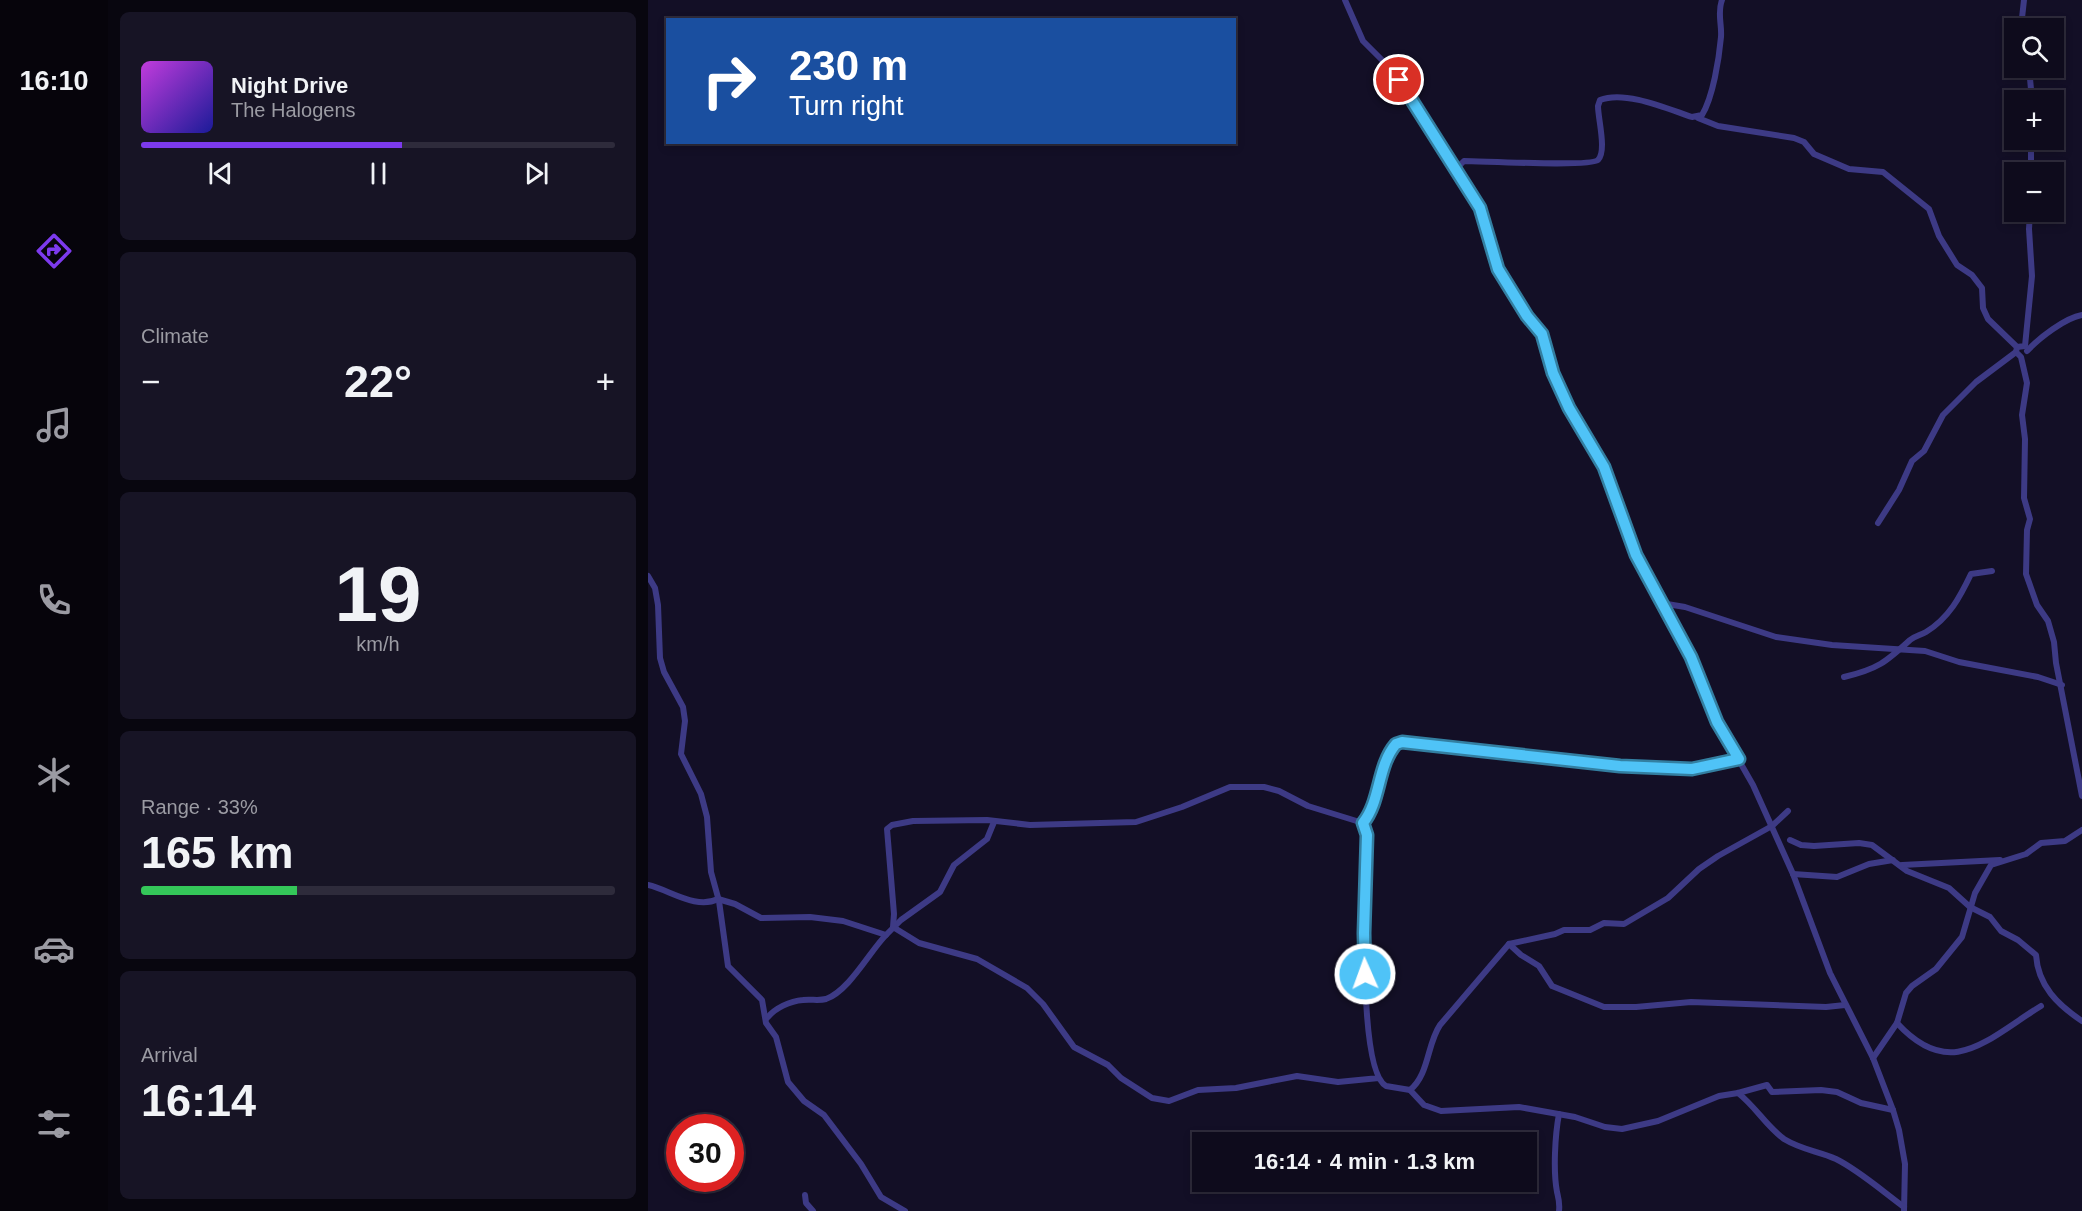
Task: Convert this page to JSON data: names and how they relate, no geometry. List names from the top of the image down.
{
  "page": {
    "tabs": "16:10",
    "map_buttons": ["+", "−"],
    "turn": ["230 m", "Turn right"],
    "song": ["Night Drive", "The Halogens"],
    "tile": [
      "Climate",
      ["19", "km/h"],
      ["Range · 33%", "165 km"],
      ["Arrival", "16:14"]
    ],
    "heat": ["−", "22°", "+"],
    "limit": "30",
    "trip": "16:14 · 4 min · 1.3 km"
  }
}
